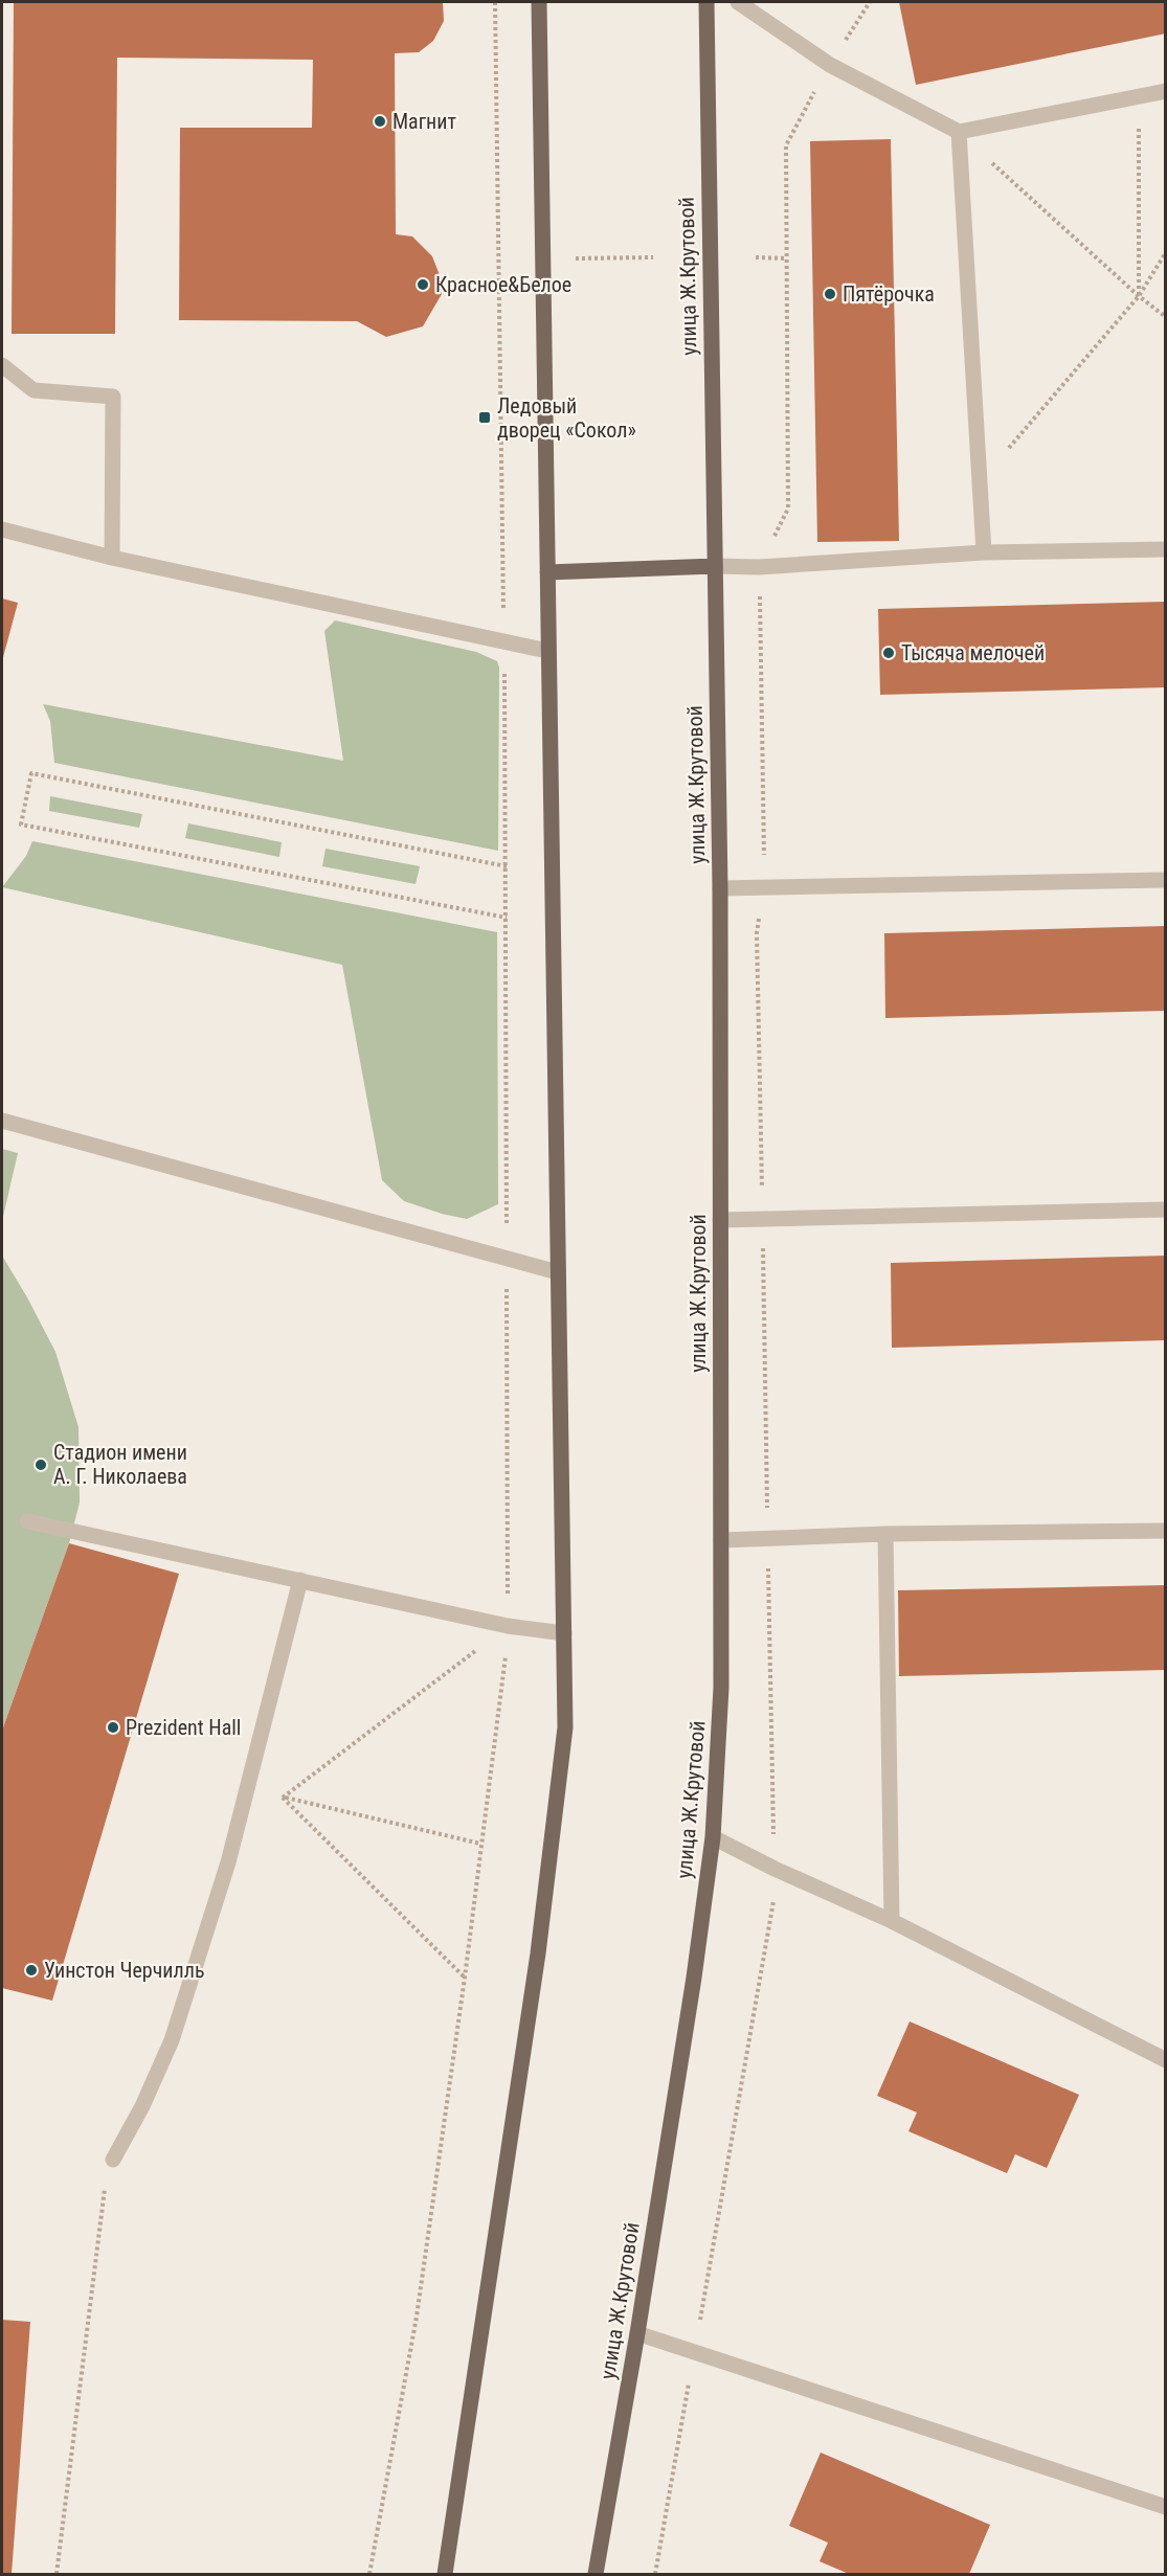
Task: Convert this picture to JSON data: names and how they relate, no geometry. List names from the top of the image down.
{
  "streets": {
    "main road": ["улица Ж.Крутовой"]
  },
  "places": {
    "other": [
      "Магнит",
      "Красное&Белое",
      "Пятёрочка",
      "Тысяча мелочей",
      "Стадион имени А. Г. Николаева",
      "Prezident Hall",
      "Уинстон Черчилль"
    ],
    "transit": ["Ледовый дворец «Сокол»"]
  }
}
